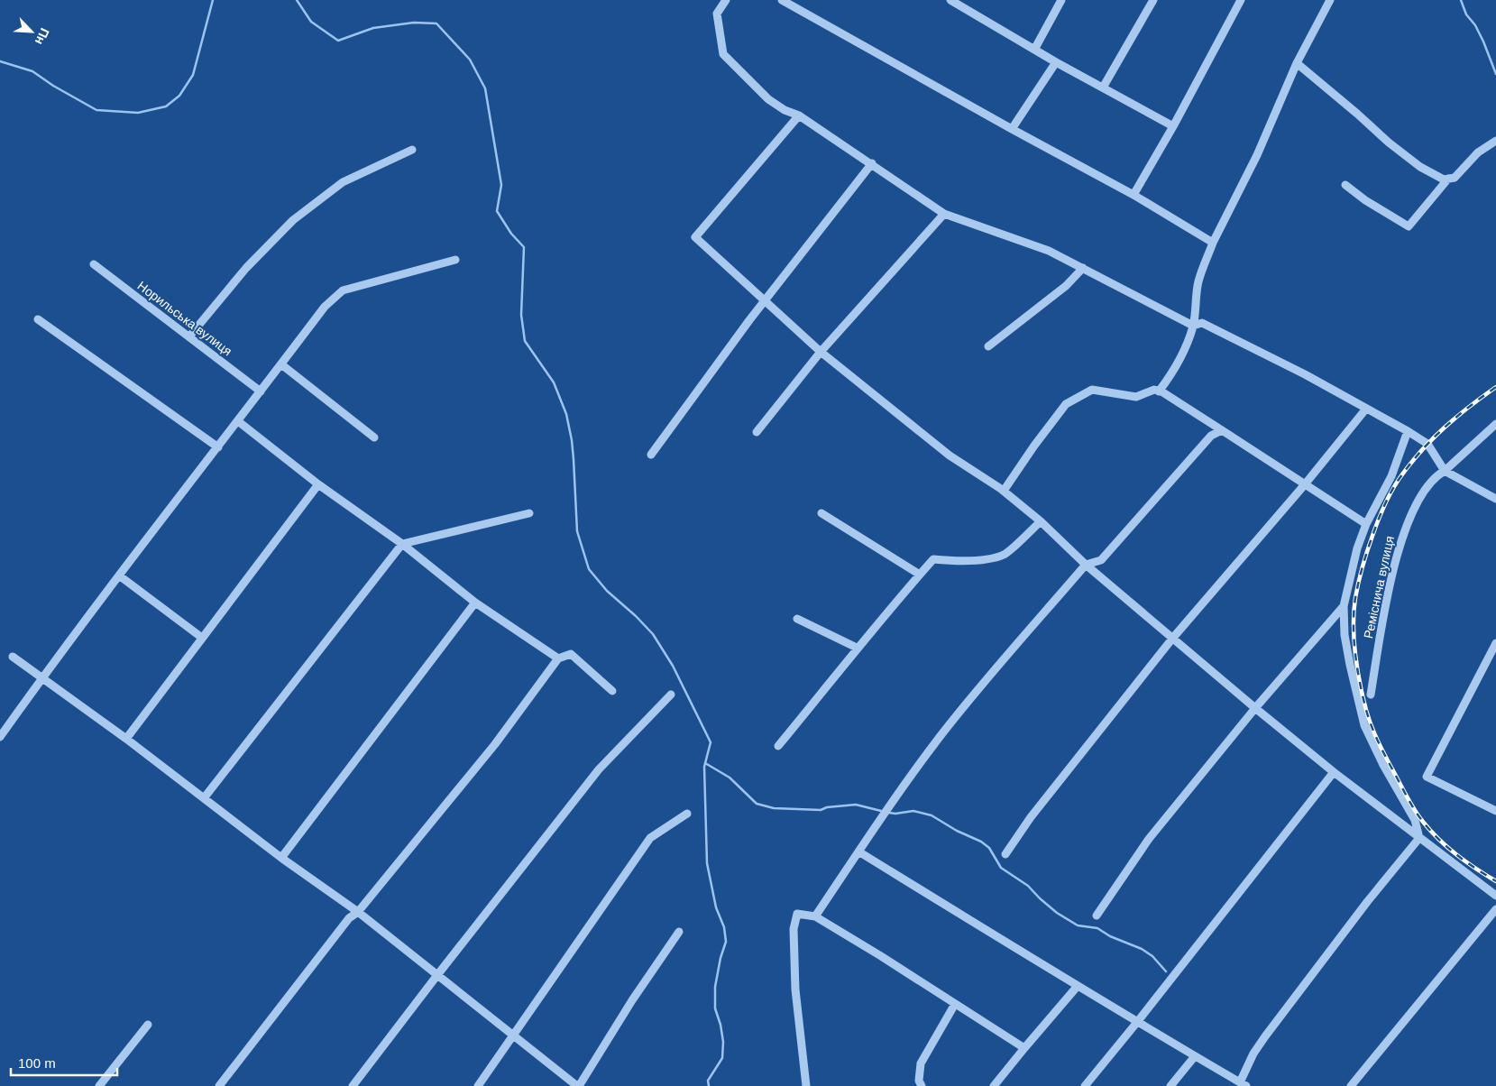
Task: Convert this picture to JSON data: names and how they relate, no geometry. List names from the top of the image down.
{
  "streets": {
    "street": ["Норильська вулиця", "Реміснича вулиця"]
  },
  "scale_bar": "100 m",
  "north": "bottom right"
}
